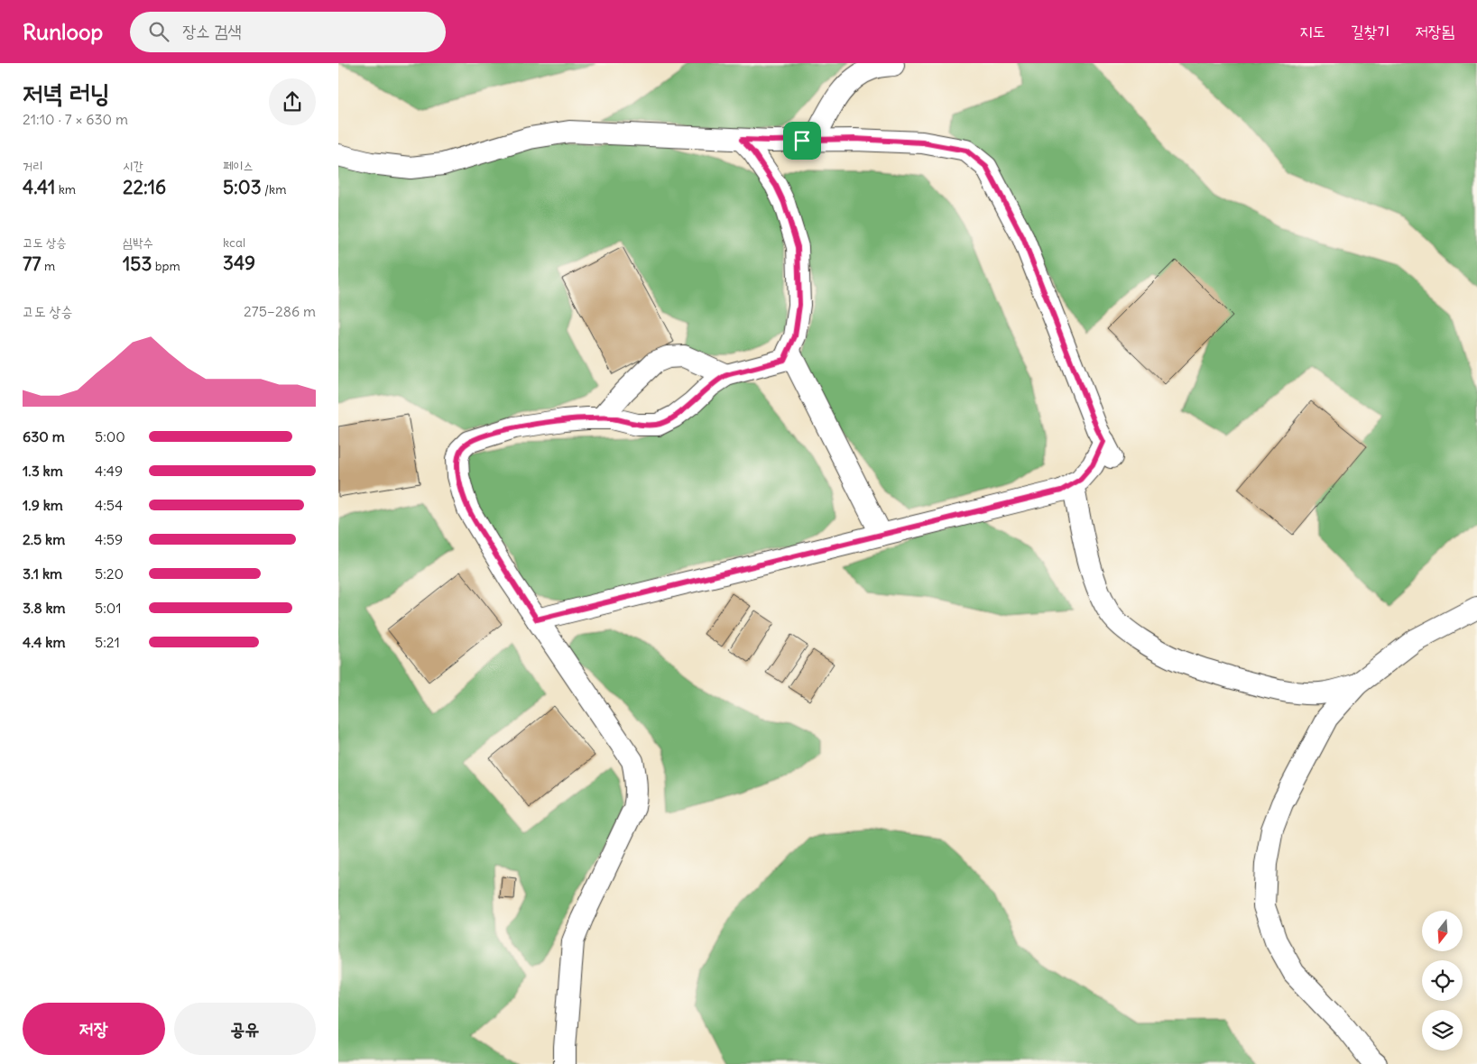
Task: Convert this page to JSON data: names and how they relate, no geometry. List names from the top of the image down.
{
  "north": "bottom",
  "page": {
    "header": "Runloop",
    "search": "장소 검색",
    "nav": ["지도", "길찾기", "저장됨"],
    "heading": ["저녁 러닝", "21:10 · 7 × 630 m"],
    "stats": [
      ["거리", "4.41 km"],
      ["시간", "22:16"],
      ["페이스", "5:03 /km"],
      ["고도 상승", "77 m"],
      ["심박수", "153 bpm"],
      ["kcal", "349"]
    ],
    "chart": ["고도 상승", "275–286 m"],
    "list": [
      {
        "name": "630 m",
        "note": "5:00"
      },
      {
        "name": "1.3 km",
        "note": "4:49"
      },
      {
        "name": "1.9 km",
        "note": "4:54"
      },
      {
        "name": "2.5 km",
        "note": "4:59"
      },
      {
        "name": "3.1 km",
        "note": "5:20"
      },
      {
        "name": "3.8 km",
        "note": "5:01"
      },
      {
        "name": "4.4 km",
        "note": "5:21"
      }
    ],
    "buttons": ["저장", "공유"]
  }
}
